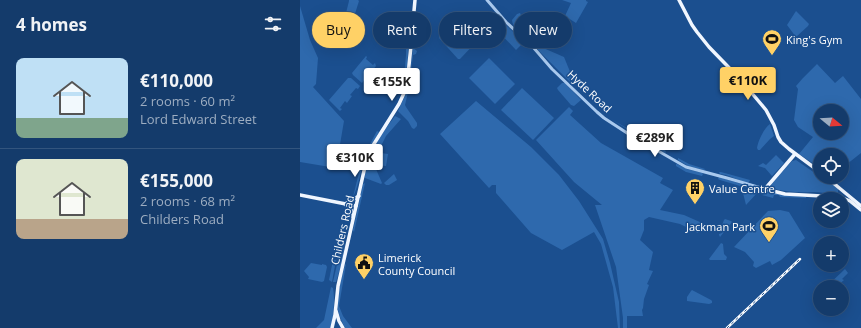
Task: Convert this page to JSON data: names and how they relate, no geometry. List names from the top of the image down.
{
  "streets": {
    "main road": ["Hyde Road", "Childers Road"]
  },
  "places": {
    "sports": ["King's Gym", "Jackman Park"],
    "building": ["Value Centre"],
    "public building": ["Limerick County Council"]
  },
  "north": "right",
  "page": {
    "heading": "4 homes",
    "chip": [
      "Buy",
      "Rent",
      "Filters",
      "New"
    ],
    "list": [
      {
        "name": "€110,000",
        "note": "2 rooms · 60 m² · Lord Edward Street"
      },
      {
        "name": "€155,000",
        "note": "2 rooms · 68 m² · Childers Road"
      }
    ],
    "price": [
      "€110K",
      "€155K",
      "€289K",
      "€310K"
    ],
    "map_buttons": ["+", "−"]
  }
}
